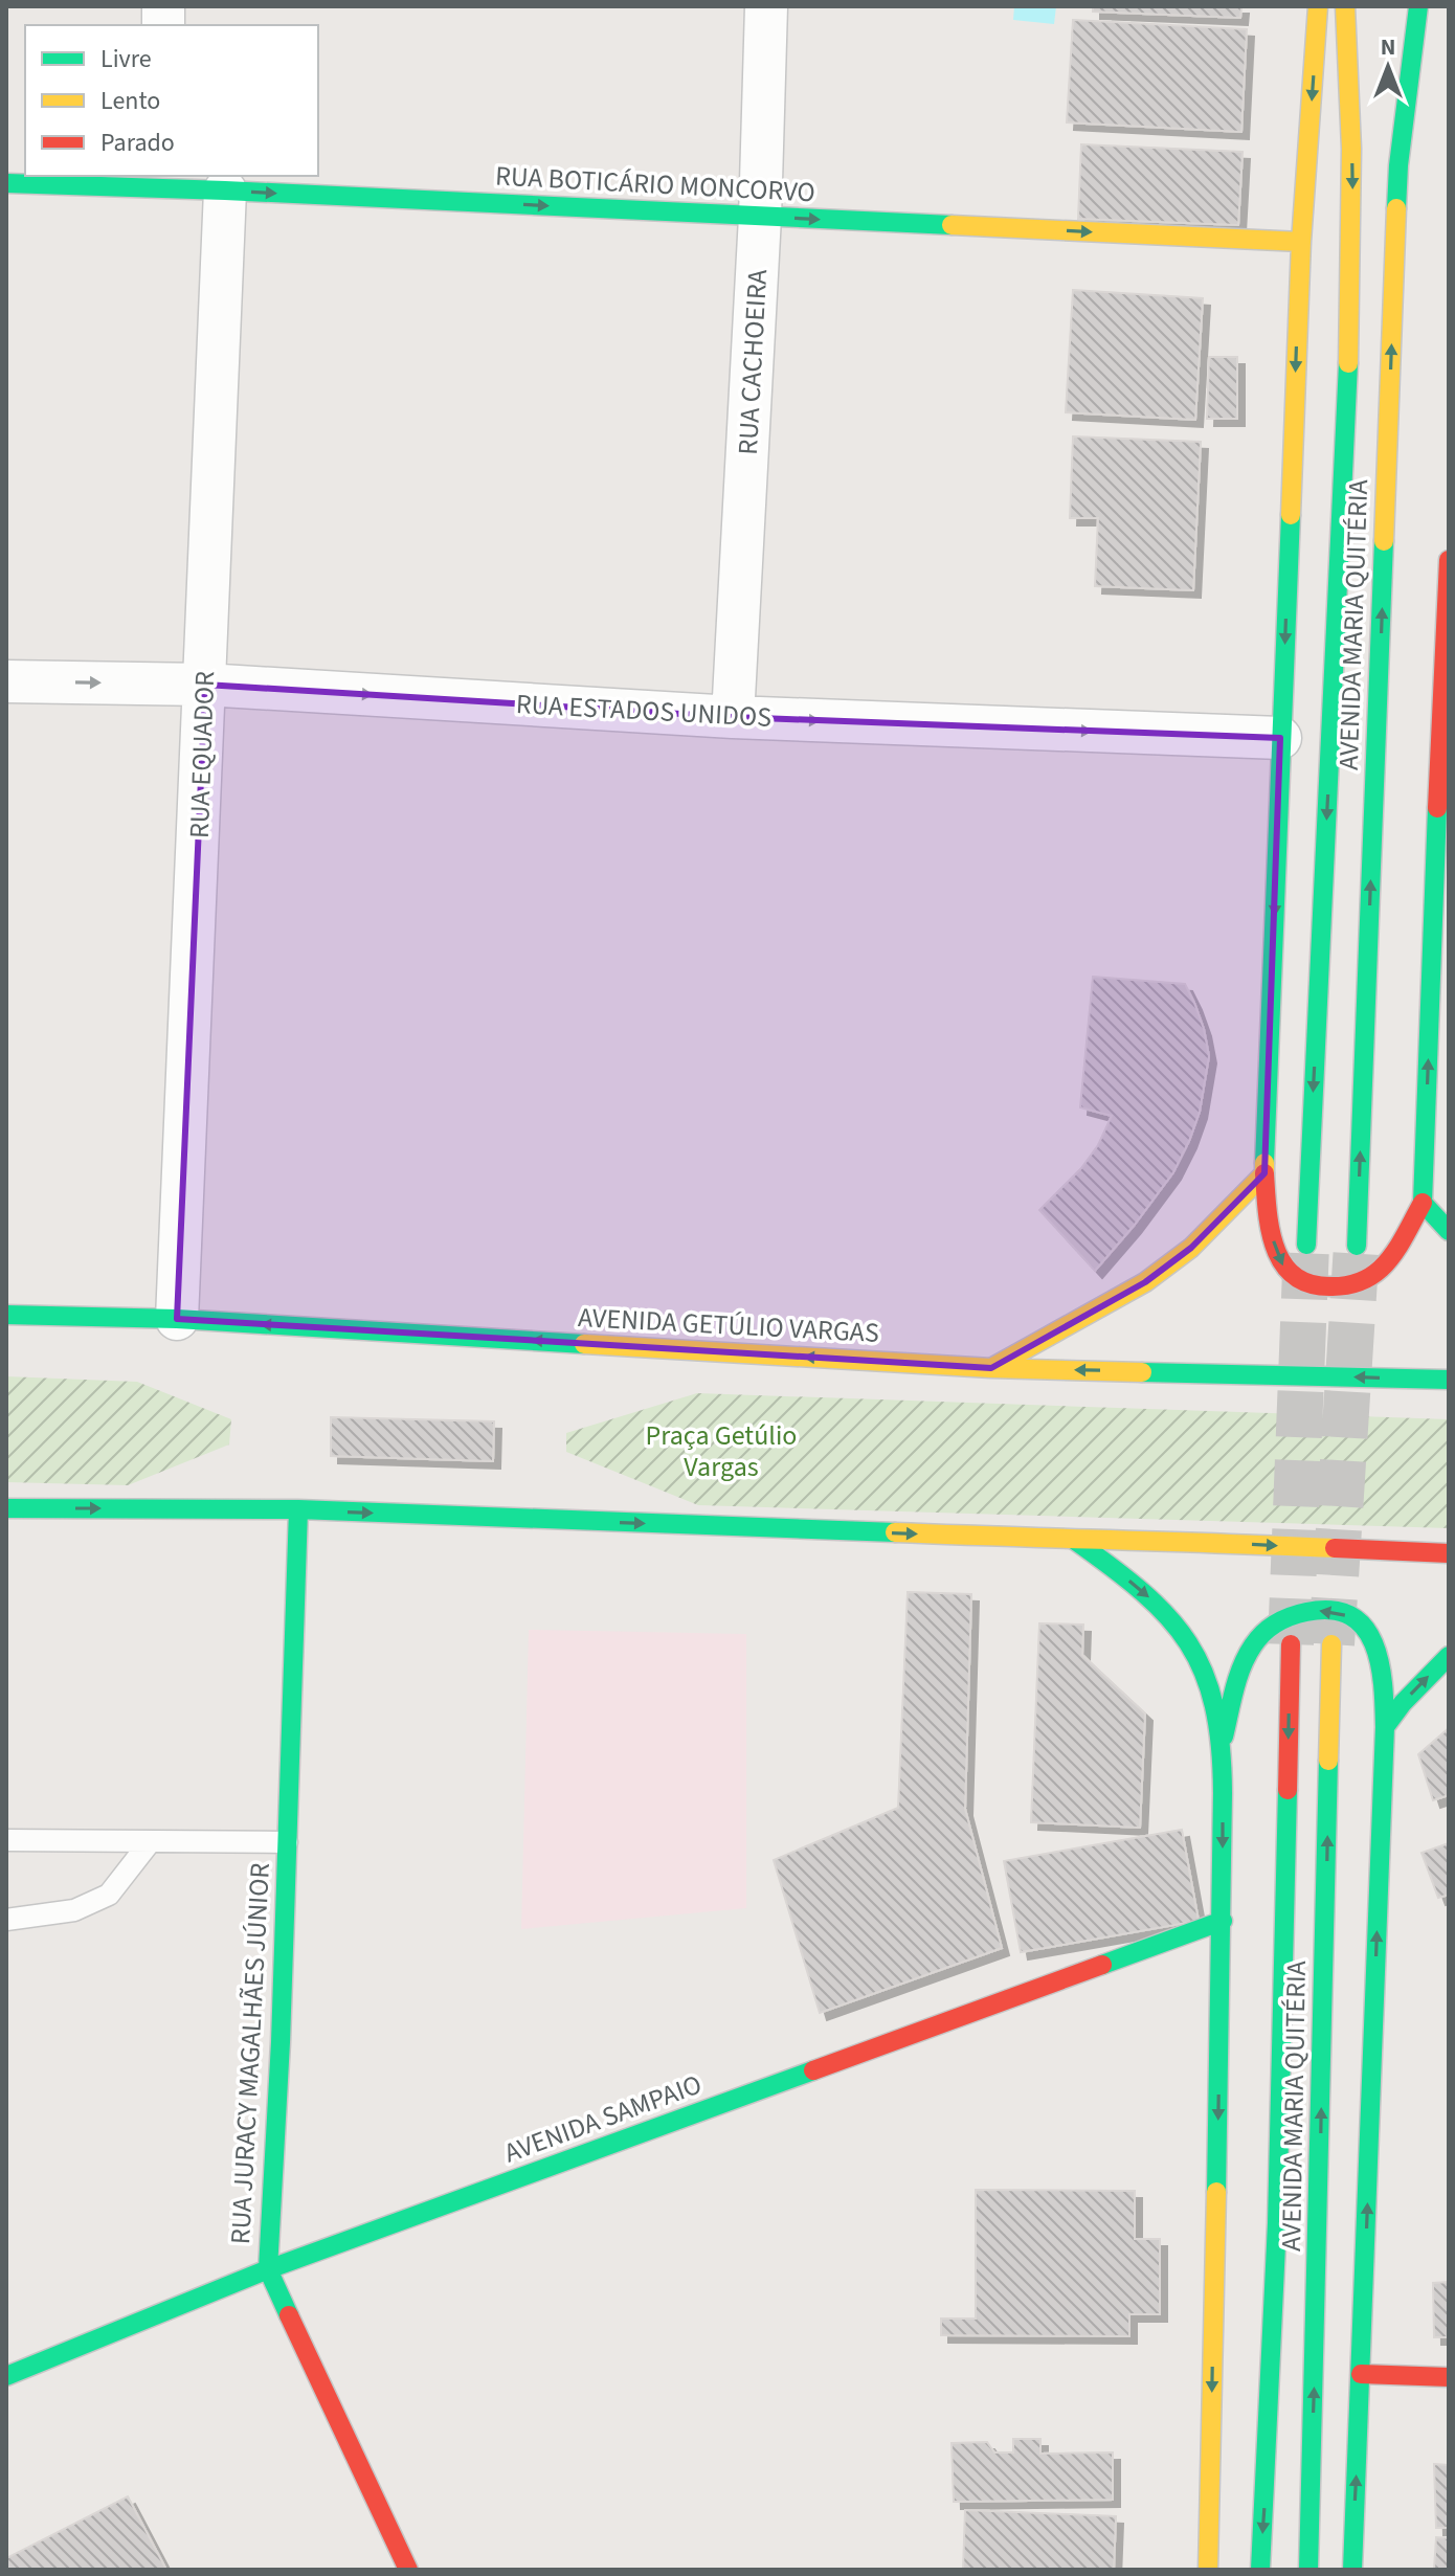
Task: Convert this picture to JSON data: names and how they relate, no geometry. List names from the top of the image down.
{
  "streets": {
    "main road": [
      "RUA BOTICÁRIO MONCORVO",
      "AVENIDA MARIA QUITÉRIA",
      "AVENIDA GETÚLIO VARGAS",
      "RUA JURACY MAGALHÃES JÚNIOR",
      "AVENIDA SAMPAIO"
    ],
    "street": ["RUA CACHOEIRA", "RUA ESTADOS UNIDOS", "RUA EQUADOR"]
  },
  "crossings": [
    ["RUA BOTICÁRIO MONCORVO", "RUA CACHOEIRA"],
    ["RUA BOTICÁRIO MONCORVO", "RUA EQUADOR"],
    ["RUA CACHOEIRA", "RUA ESTADOS UNIDOS"],
    ["RUA ESTADOS UNIDOS", "RUA EQUADOR"],
    ["RUA EQUADOR", "AVENIDA GETÚLIO VARGAS"],
    ["RUA JURACY MAGALHÃES JÚNIOR", "AVENIDA SAMPAIO"]
  ],
  "one_way": ["RUA BOTICÁRIO MONCORVO", "RUA ESTADOS UNIDOS", "AVENIDA GETÚLIO VARGAS"],
  "parks": ["Praça Getúlio Vargas"],
  "legend": ["Livre", "Lento", "Parado"],
  "north": "top"
}
